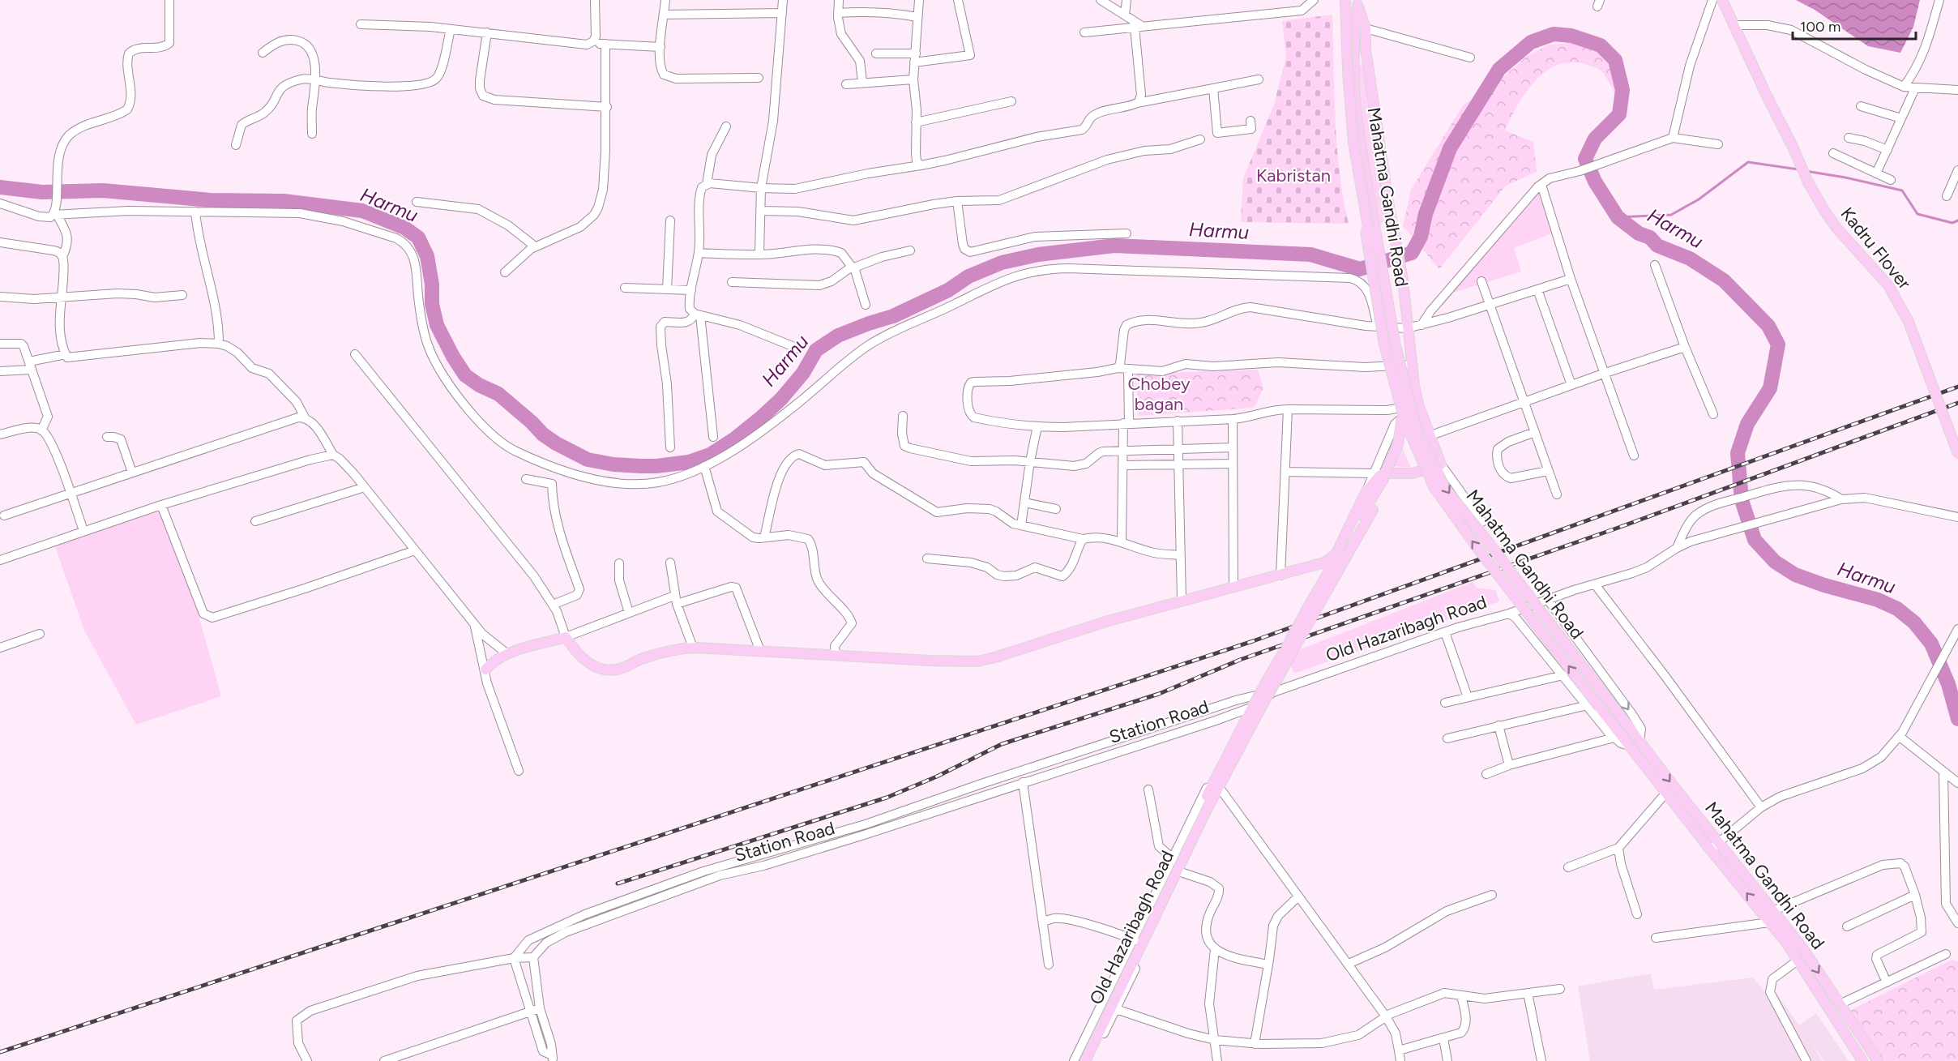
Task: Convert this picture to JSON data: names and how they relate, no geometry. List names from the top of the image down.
{
  "streets": {
    "main road": ["Mahatma Gandhi Road", "Kadru Flover", "Old Hazaribagh Road"],
    "street": ["Station Road"]
  },
  "crossings": [
    ["Mahatma Gandhi Road", "Old Hazaribagh Road"],
    ["Old Hazaribagh Road", "Station Road"]
  ],
  "water": ["Harmu"],
  "parks": ["Kabristan", "Chobey bagan"],
  "scale_bar": "100 m"
}
